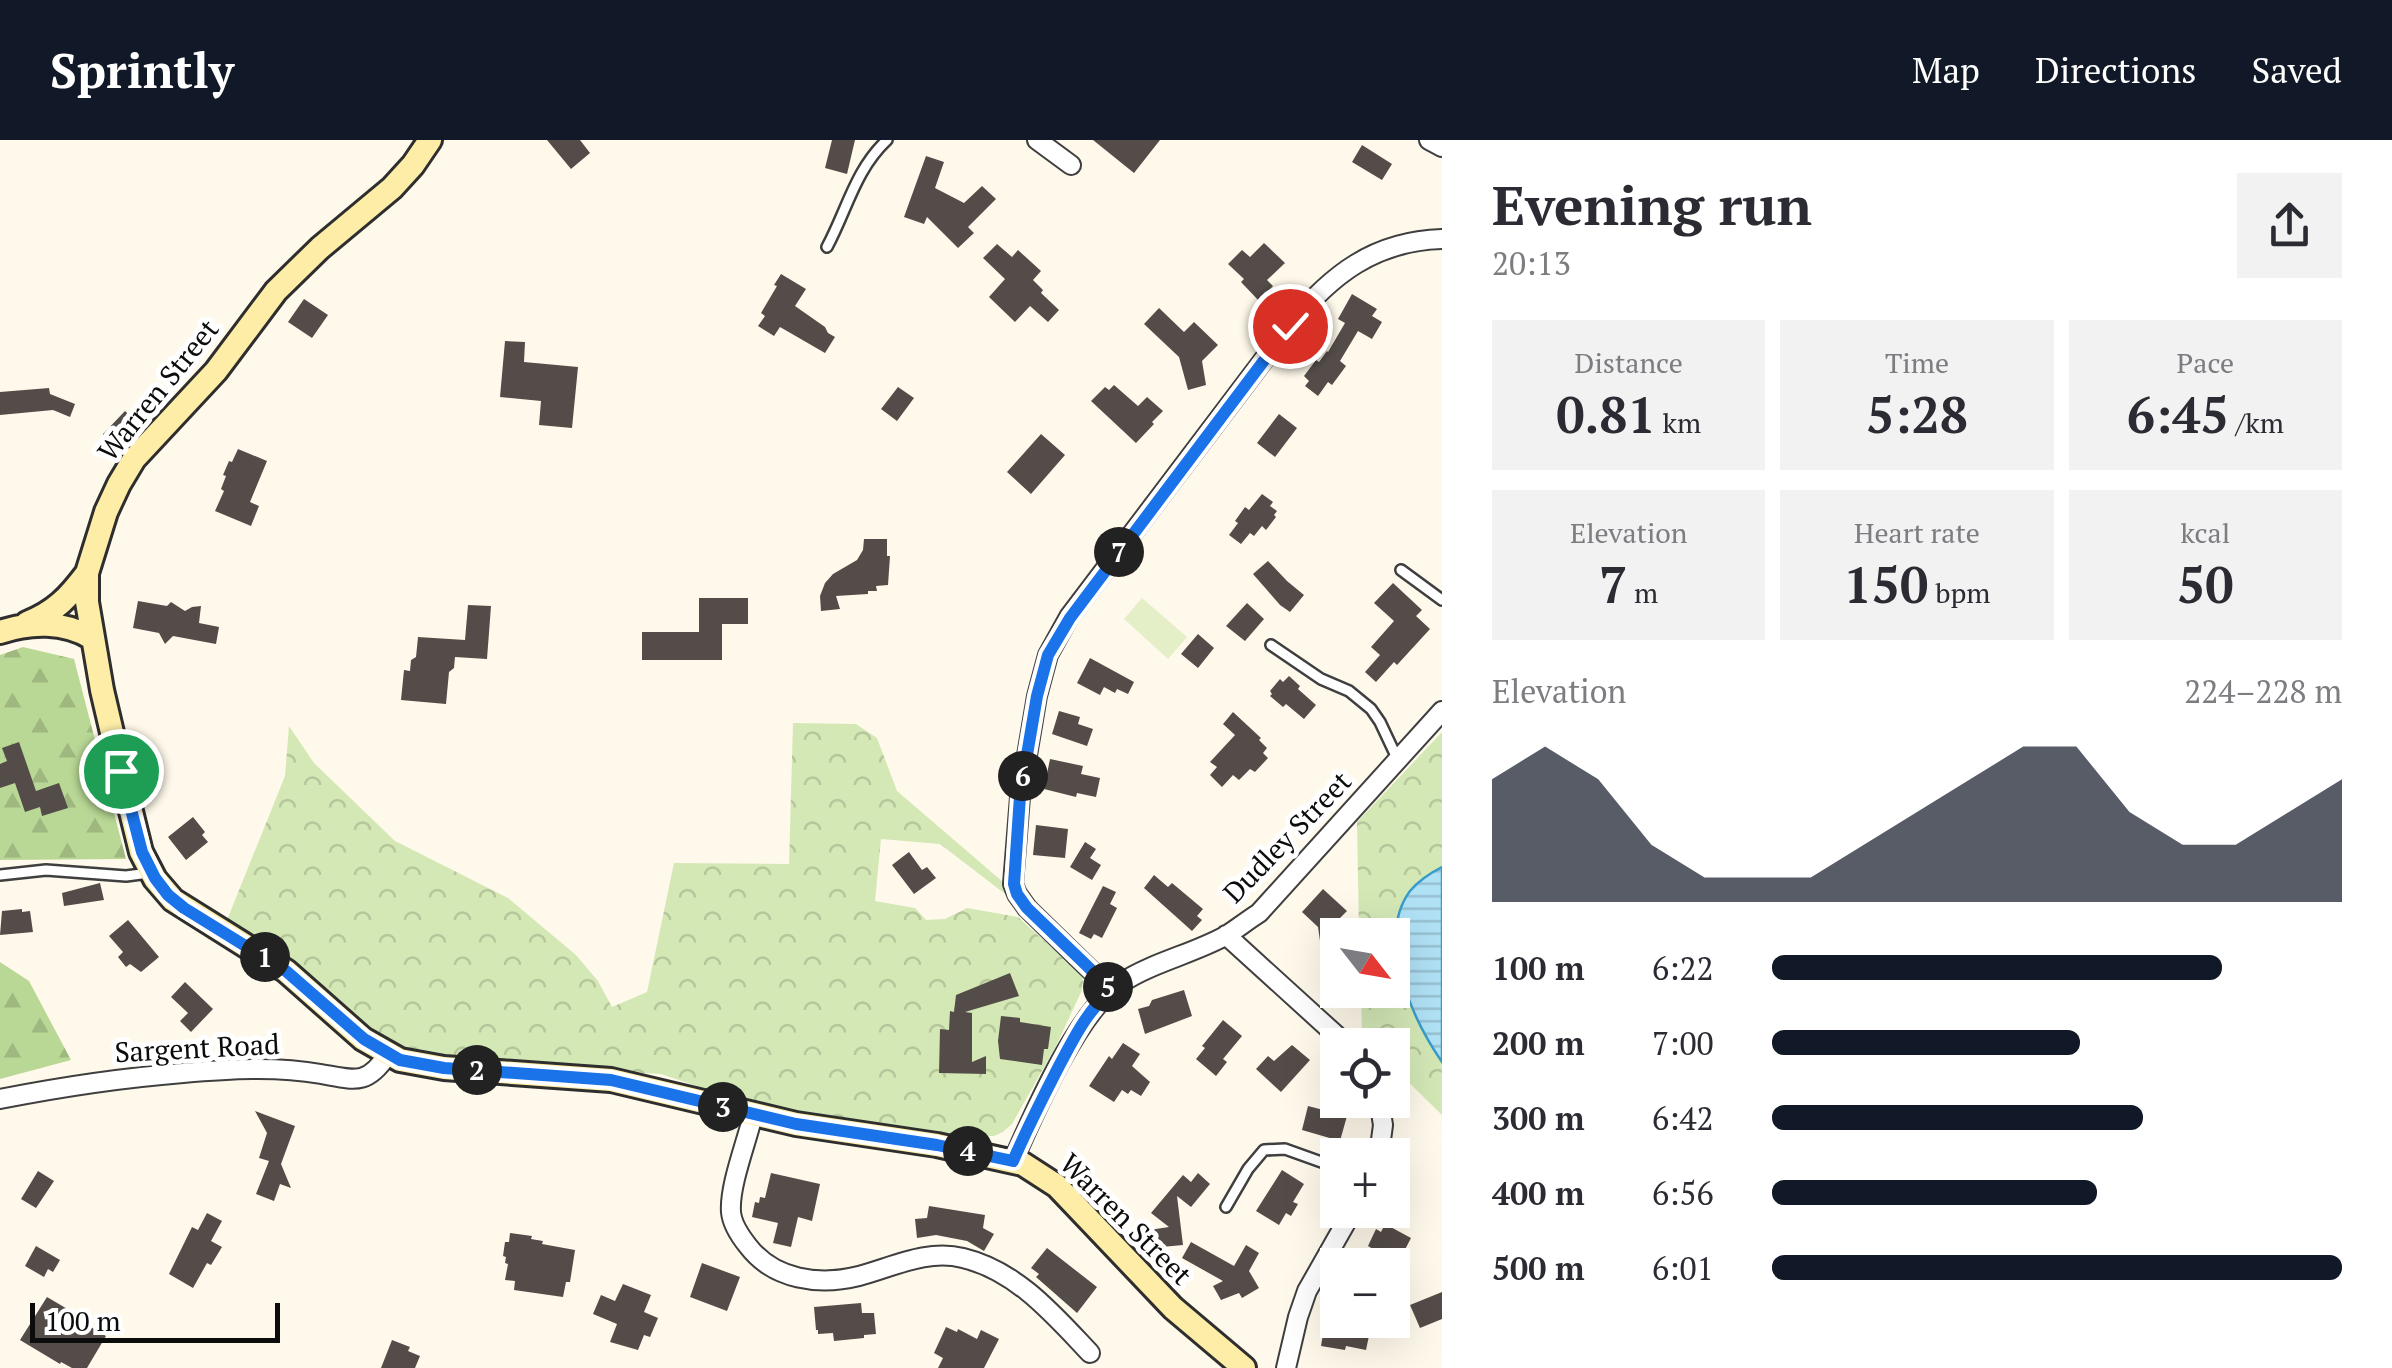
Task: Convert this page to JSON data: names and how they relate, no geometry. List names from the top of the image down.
{
  "streets": {
    "street": ["Warren Street", "Dudley Street", "Sargent Road"]
  },
  "crossings": [
    ["Warren Street", "Dudley Street"],
    ["Warren Street", "Sargent Road"]
  ],
  "scale_bar": "100 m",
  "north": "bottom right",
  "page": {
    "header": "Sprintly",
    "nav": ["Map", "Directions", "Saved"],
    "heading": ["Evening run", "20:13"],
    "stats": [
      ["Distance", "0.81 km"],
      ["Time", "5:28"],
      ["Pace", "6:45 /km"],
      ["Elevation", "7 m"],
      ["Heart rate", "150 bpm"],
      ["kcal", "50"]
    ],
    "pins": [
      "7",
      "6",
      "1",
      "5",
      "2",
      "3",
      "4"
    ],
    "chart": ["Elevation", "224–228 m"],
    "map_buttons": ["+", "−"],
    "list": [
      {
        "name": "100 m",
        "note": "6:22"
      },
      {
        "name": "200 m",
        "note": "7:00"
      },
      {
        "name": "300 m",
        "note": "6:42"
      },
      {
        "name": "400 m",
        "note": "6:56"
      },
      {
        "name": "500 m",
        "note": "6:01"
      }
    ],
    "scale": "100 m"
  }
}
